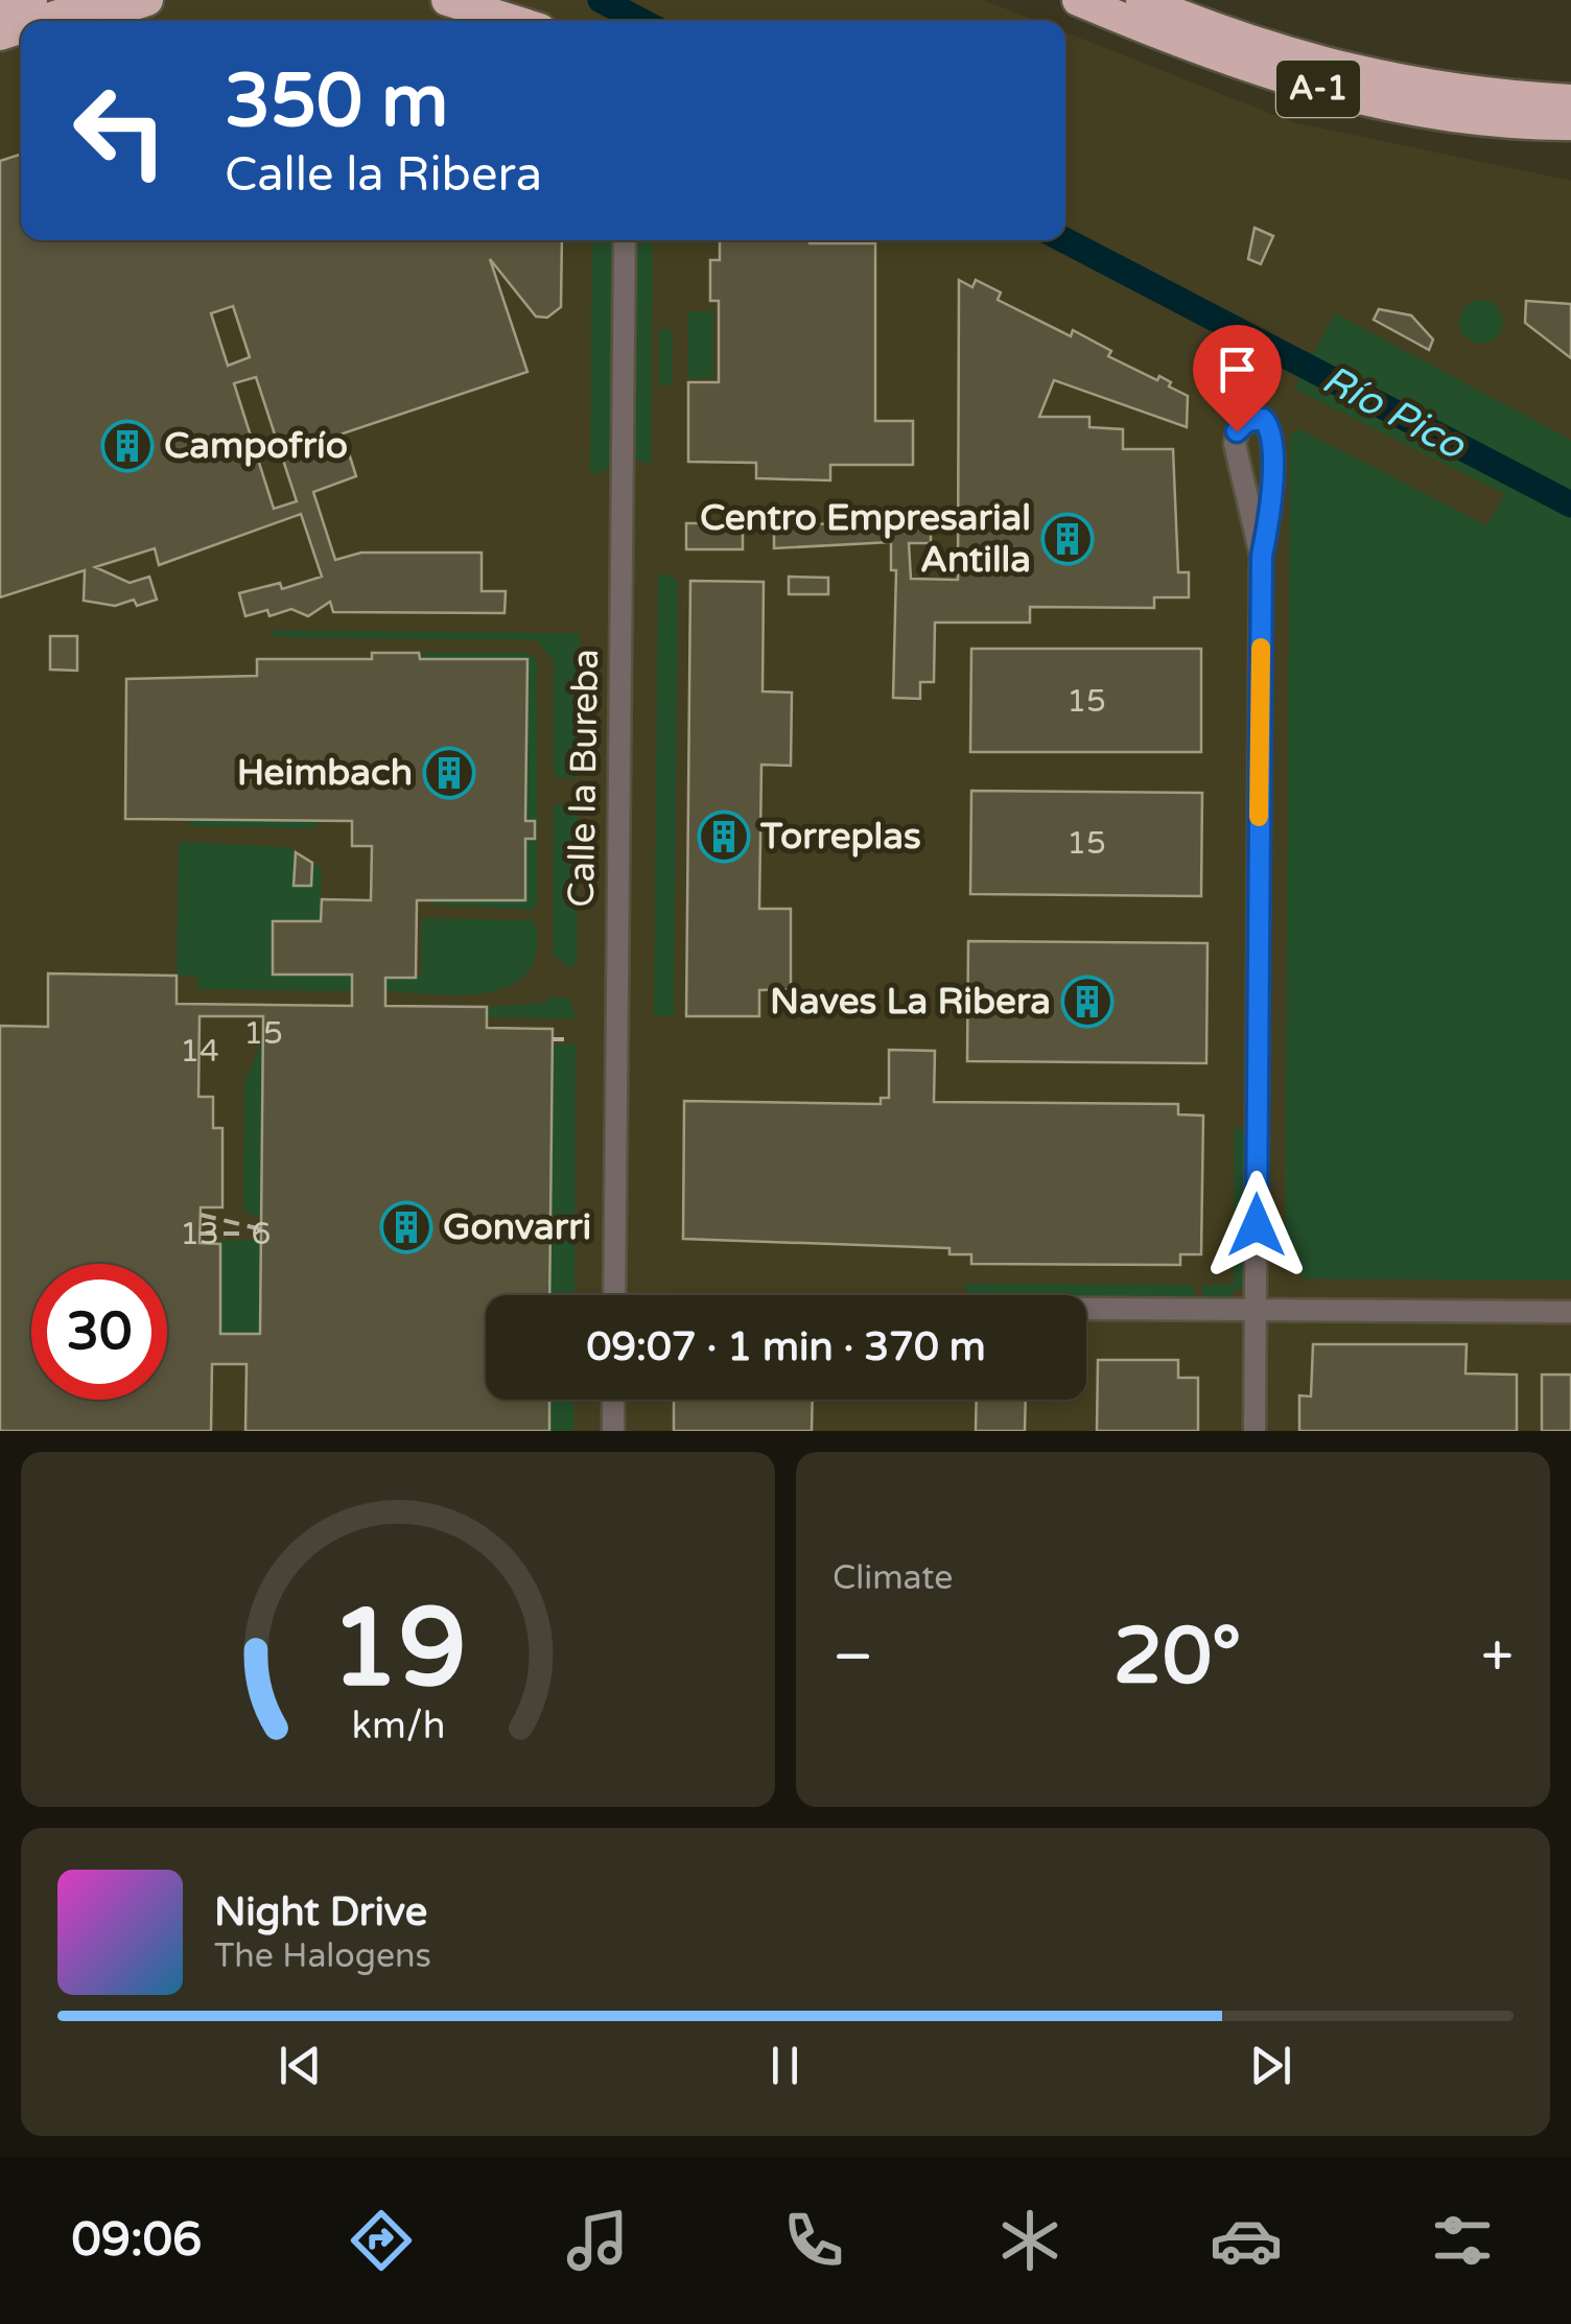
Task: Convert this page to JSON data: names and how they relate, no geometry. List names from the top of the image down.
{
  "streets": {
    "highway": ["A-1"],
    "street": ["Calle la Bureba"]
  },
  "water": ["Río Pico"],
  "places": {
    "building": [
      "Campofrío",
      "Centro Empresarial Antilla",
      "Heimbach",
      "Torreplas",
      "Naves La Ribera",
      "Gonvarri"
    ]
  },
  "house_numbers": [
    "15",
    "15",
    "15",
    "14",
    "13",
    "6"
  ],
  "page": {
    "turn": ["350 m", "Calle la Ribera"],
    "limit": "30",
    "trip": "09:07 · 1 min · 370 m",
    "tile": "Climate",
    "heat": ["−", "20°", "+"],
    "song": ["Night Drive", "The Halogens"],
    "tabs": "09:06",
    "gauge": ["19", "km/h"]
  }
}
